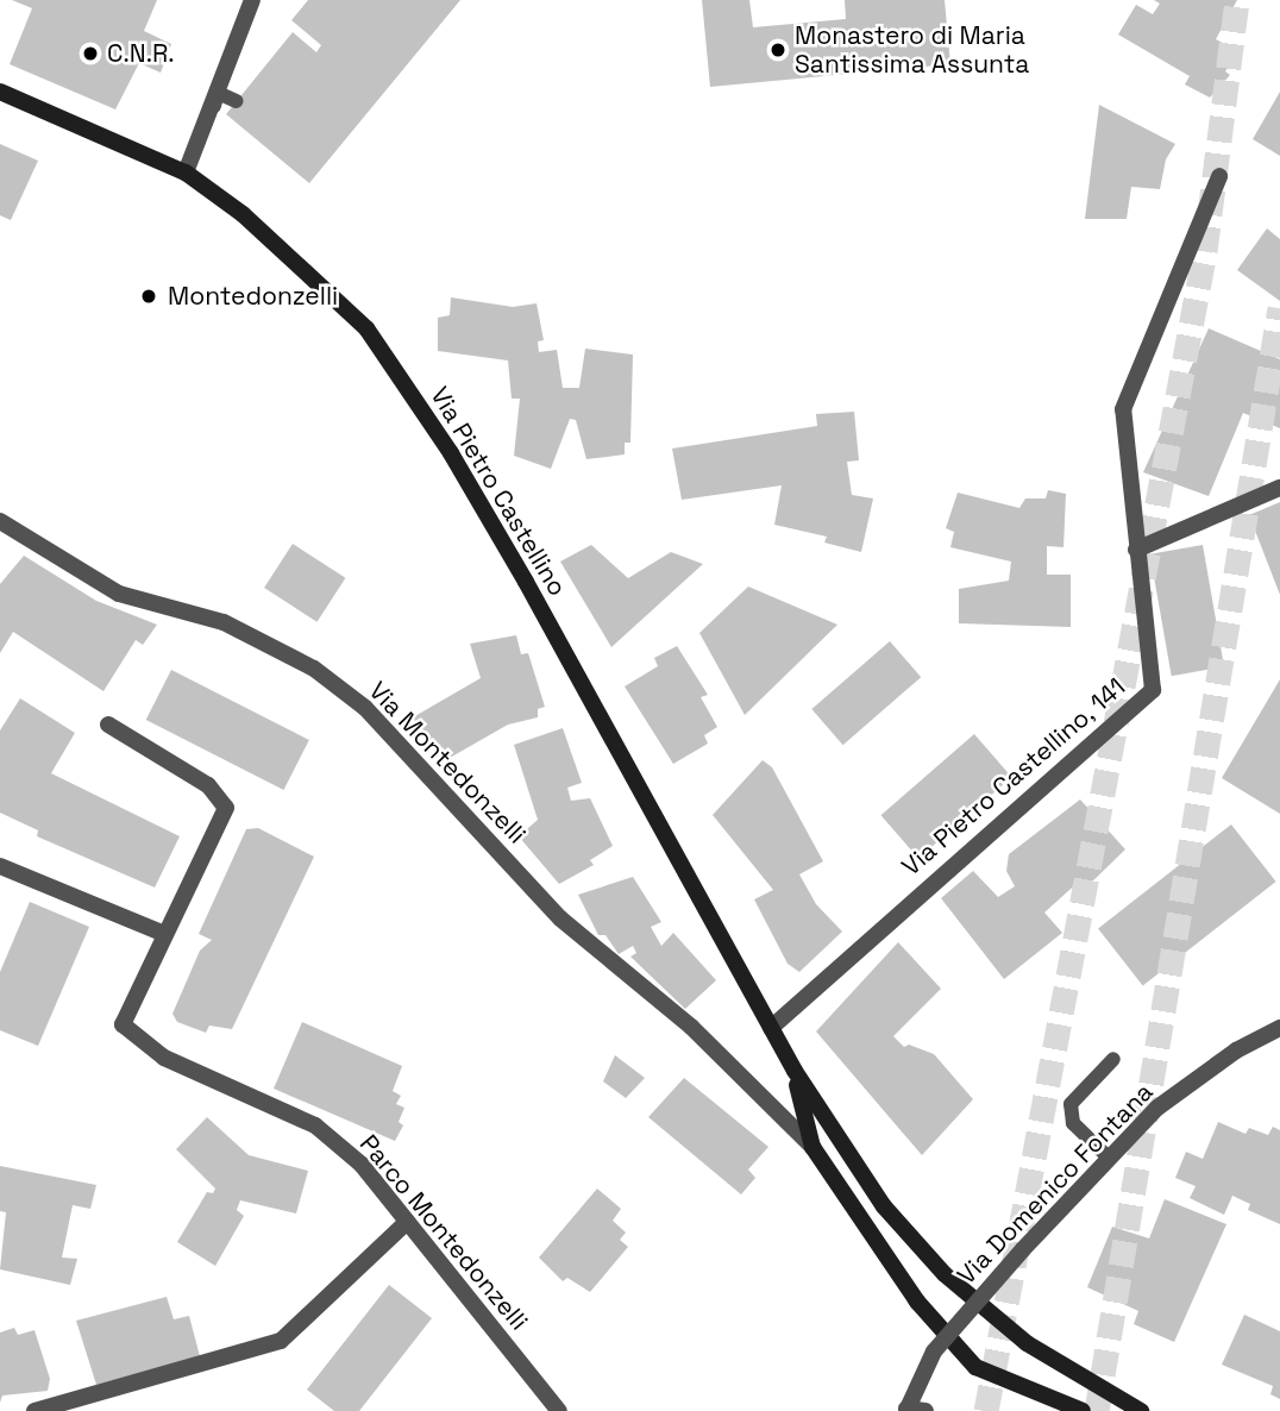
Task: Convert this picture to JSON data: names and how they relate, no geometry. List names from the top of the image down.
{
  "streets": {
    "street": [
      "Via Pietro Castellino",
      "Via Montedonzelli",
      "Via Pietro Castellino, 141",
      "Via Domenico Fontana",
      "Parco Montedonzelli"
    ]
  },
  "crossings": [
    ["Via Pietro Castellino", "Via Montedonzelli"],
    ["Via Pietro Castellino", "Via Pietro Castellino, 141"]
  ],
  "places": ["Monastero di Maria Santissima Assunta", "C.N.R.", "Montedonzelli"]
}
